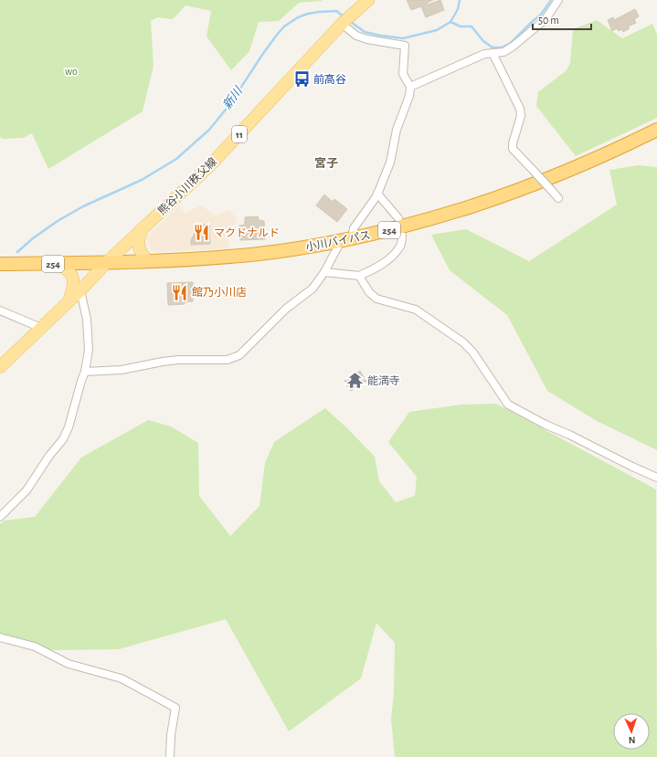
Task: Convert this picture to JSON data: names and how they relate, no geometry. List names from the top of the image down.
{
  "streets": {
    "highway": ["254", "小川バイパス"],
    "main road": ["11", "熊谷小川秩父線"]
  },
  "crossings": [
    ["熊谷小川秩父線", "小川バイパス"]
  ],
  "districts": ["宮子"],
  "water": ["新川"],
  "parks": ["wo"],
  "places": {
    "bus stop": ["前高谷"],
    "restaurant": ["マクドナルド", "館乃小川店"],
    "temple": ["能満寺"]
  },
  "scale_bar": "50 m",
  "north": "bottom"
}
